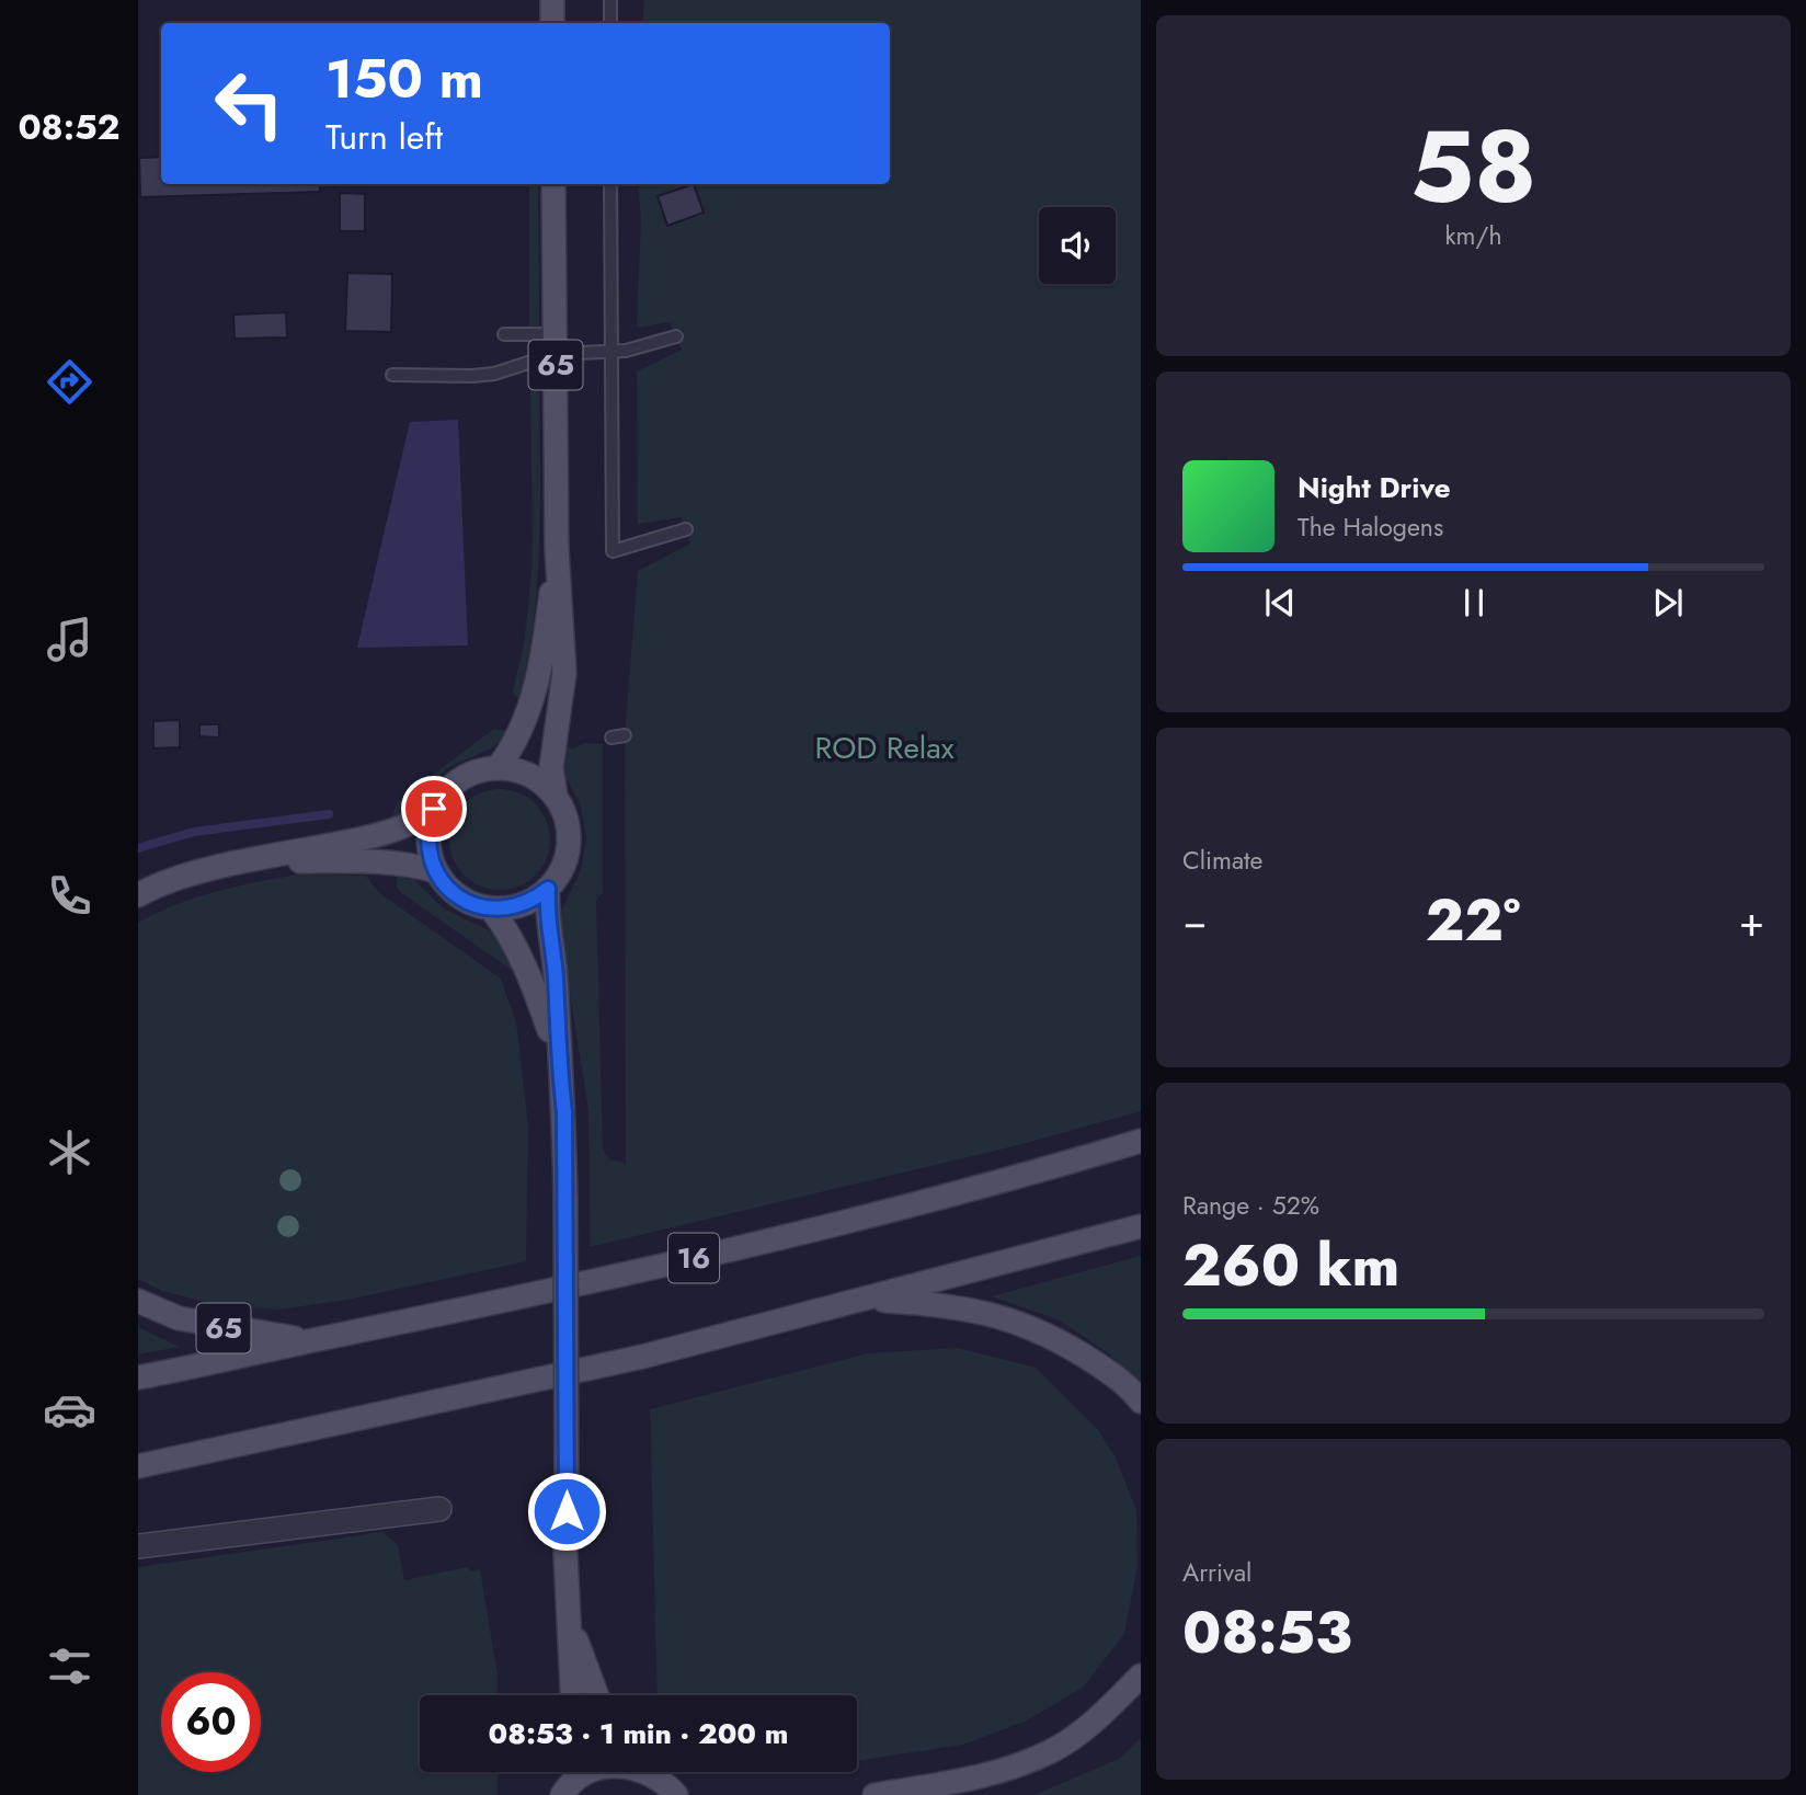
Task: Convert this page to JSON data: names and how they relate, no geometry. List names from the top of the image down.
{
  "streets": {
    "main road": ["65", "16"]
  },
  "crossings": [
    ["65", "16"]
  ],
  "parks": ["ROD Relax"],
  "page": {
    "tabs": "08:52",
    "tile": [
      ["58", "km/h"],
      "Climate",
      ["Range · 52%", "260 km"],
      ["Arrival", "08:53"]
    ],
    "turn": ["150 m", "Turn left"],
    "song": ["Night Drive", "The Halogens"],
    "heat": ["−", "22°", "+"],
    "limit": "60",
    "trip": "08:53 · 1 min · 200 m"
  }
}
